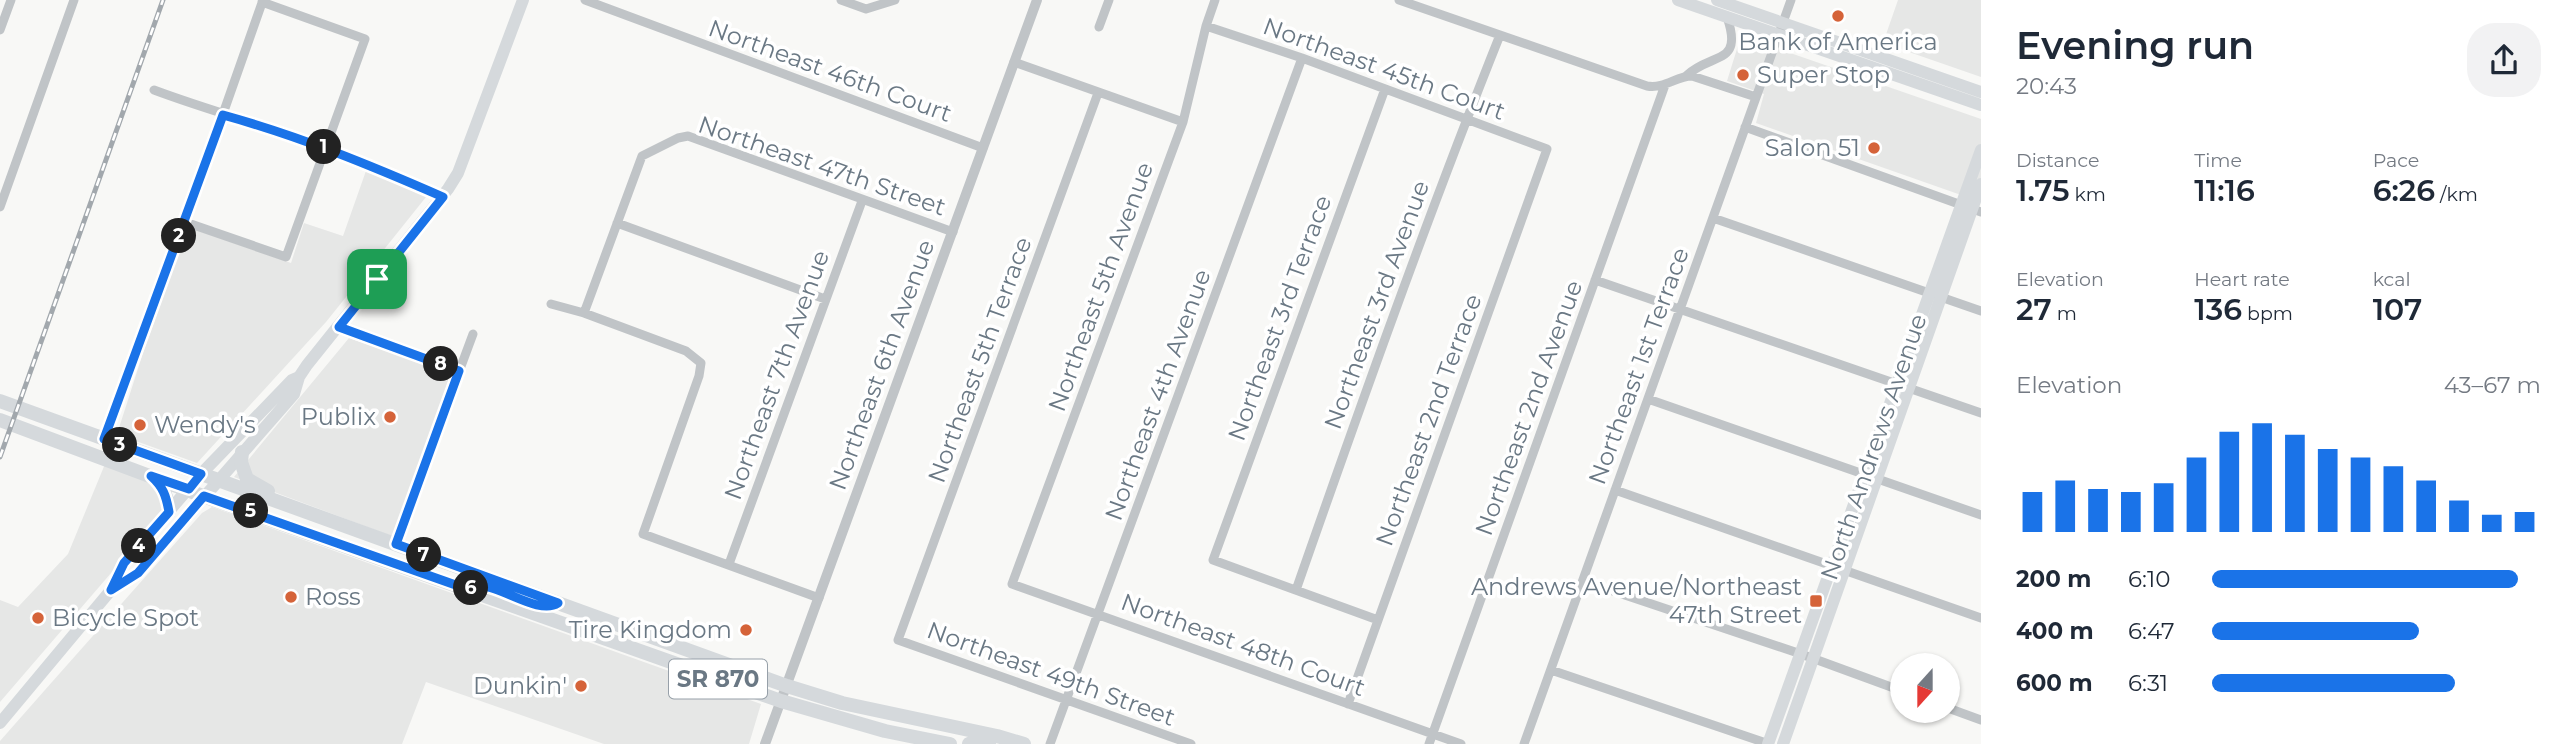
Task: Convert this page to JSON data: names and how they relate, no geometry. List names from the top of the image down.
{
  "streets": {
    "main road": ["North Andrews Avenue", "SR 870"],
    "street": [
      "Northeast 45th Court",
      "Northeast 46th Court",
      "Northeast 47th Street",
      "Northeast 5th Avenue",
      "Northeast 3rd Avenue",
      "Northeast 3rd Terrace",
      "Northeast 5th Terrace",
      "Northeast 6th Avenue",
      "Northeast 1st Terrace",
      "Northeast 7th Avenue",
      "Northeast 4th Avenue",
      "Northeast 2nd Avenue",
      "Northeast 2nd Terrace",
      "Northeast 48th Court",
      "Northeast 49th Street"
    ]
  },
  "crossings": [
    ["Northeast 45th Court", "Northeast 5th Avenue"],
    ["Northeast 45th Court", "Northeast 3rd Avenue"],
    ["Northeast 45th Court", "Northeast 3rd Terrace"],
    ["Northeast 45th Court", "Northeast 4th Avenue"],
    ["Northeast 45th Court", "Northeast 2nd Terrace"],
    ["Northeast 46th Court", "Northeast 6th Avenue"],
    ["Northeast 47th Street", "Northeast 6th Avenue"],
    ["Northeast 47th Street", "Northeast 7th Avenue"],
    ["Northeast 5th Avenue", "Northeast 48th Court"],
    ["Northeast 3rd Avenue", "Northeast 3rd Terrace"],
    ["Northeast 5th Terrace", "Northeast 49th Street"],
    ["Northeast 6th Avenue", "SR 870"],
    ["Northeast 4th Avenue", "Northeast 48th Court"],
    ["Northeast 4th Avenue", "Northeast 49th Street"],
    ["Northeast 2nd Avenue", "Northeast 48th Court"],
    ["Northeast 2nd Terrace", "Northeast 48th Court"]
  ],
  "places": {
    "other": [
      "Bank of America",
      "Super Stop",
      "Salon 51",
      "Publix",
      "Wendy's",
      "Ross",
      "Bicycle Spot",
      "Tire Kingdom",
      "Dunkin'"
    ],
    "transit": ["Andrews Avenue/Northeast 47th Street"]
  },
  "north": "bottom",
  "page": {
    "heading": ["Evening run", "20:43"],
    "stats": [
      ["Distance", "1.75 km"],
      ["Time", "11:16"],
      ["Pace", "6:26 /km"],
      ["Elevation", "27 m"],
      ["Heart rate", "136 bpm"],
      ["kcal", "107"]
    ],
    "pins": [
      "1",
      "2",
      "8",
      "3",
      "5",
      "4",
      "7",
      "6"
    ],
    "chart": ["Elevation", "43–67 m"],
    "list": [
      {
        "name": "200 m",
        "note": "6:10"
      },
      {
        "name": "400 m",
        "note": "6:47"
      },
      {
        "name": "600 m",
        "note": "6:31"
      }
    ]
  }
}
